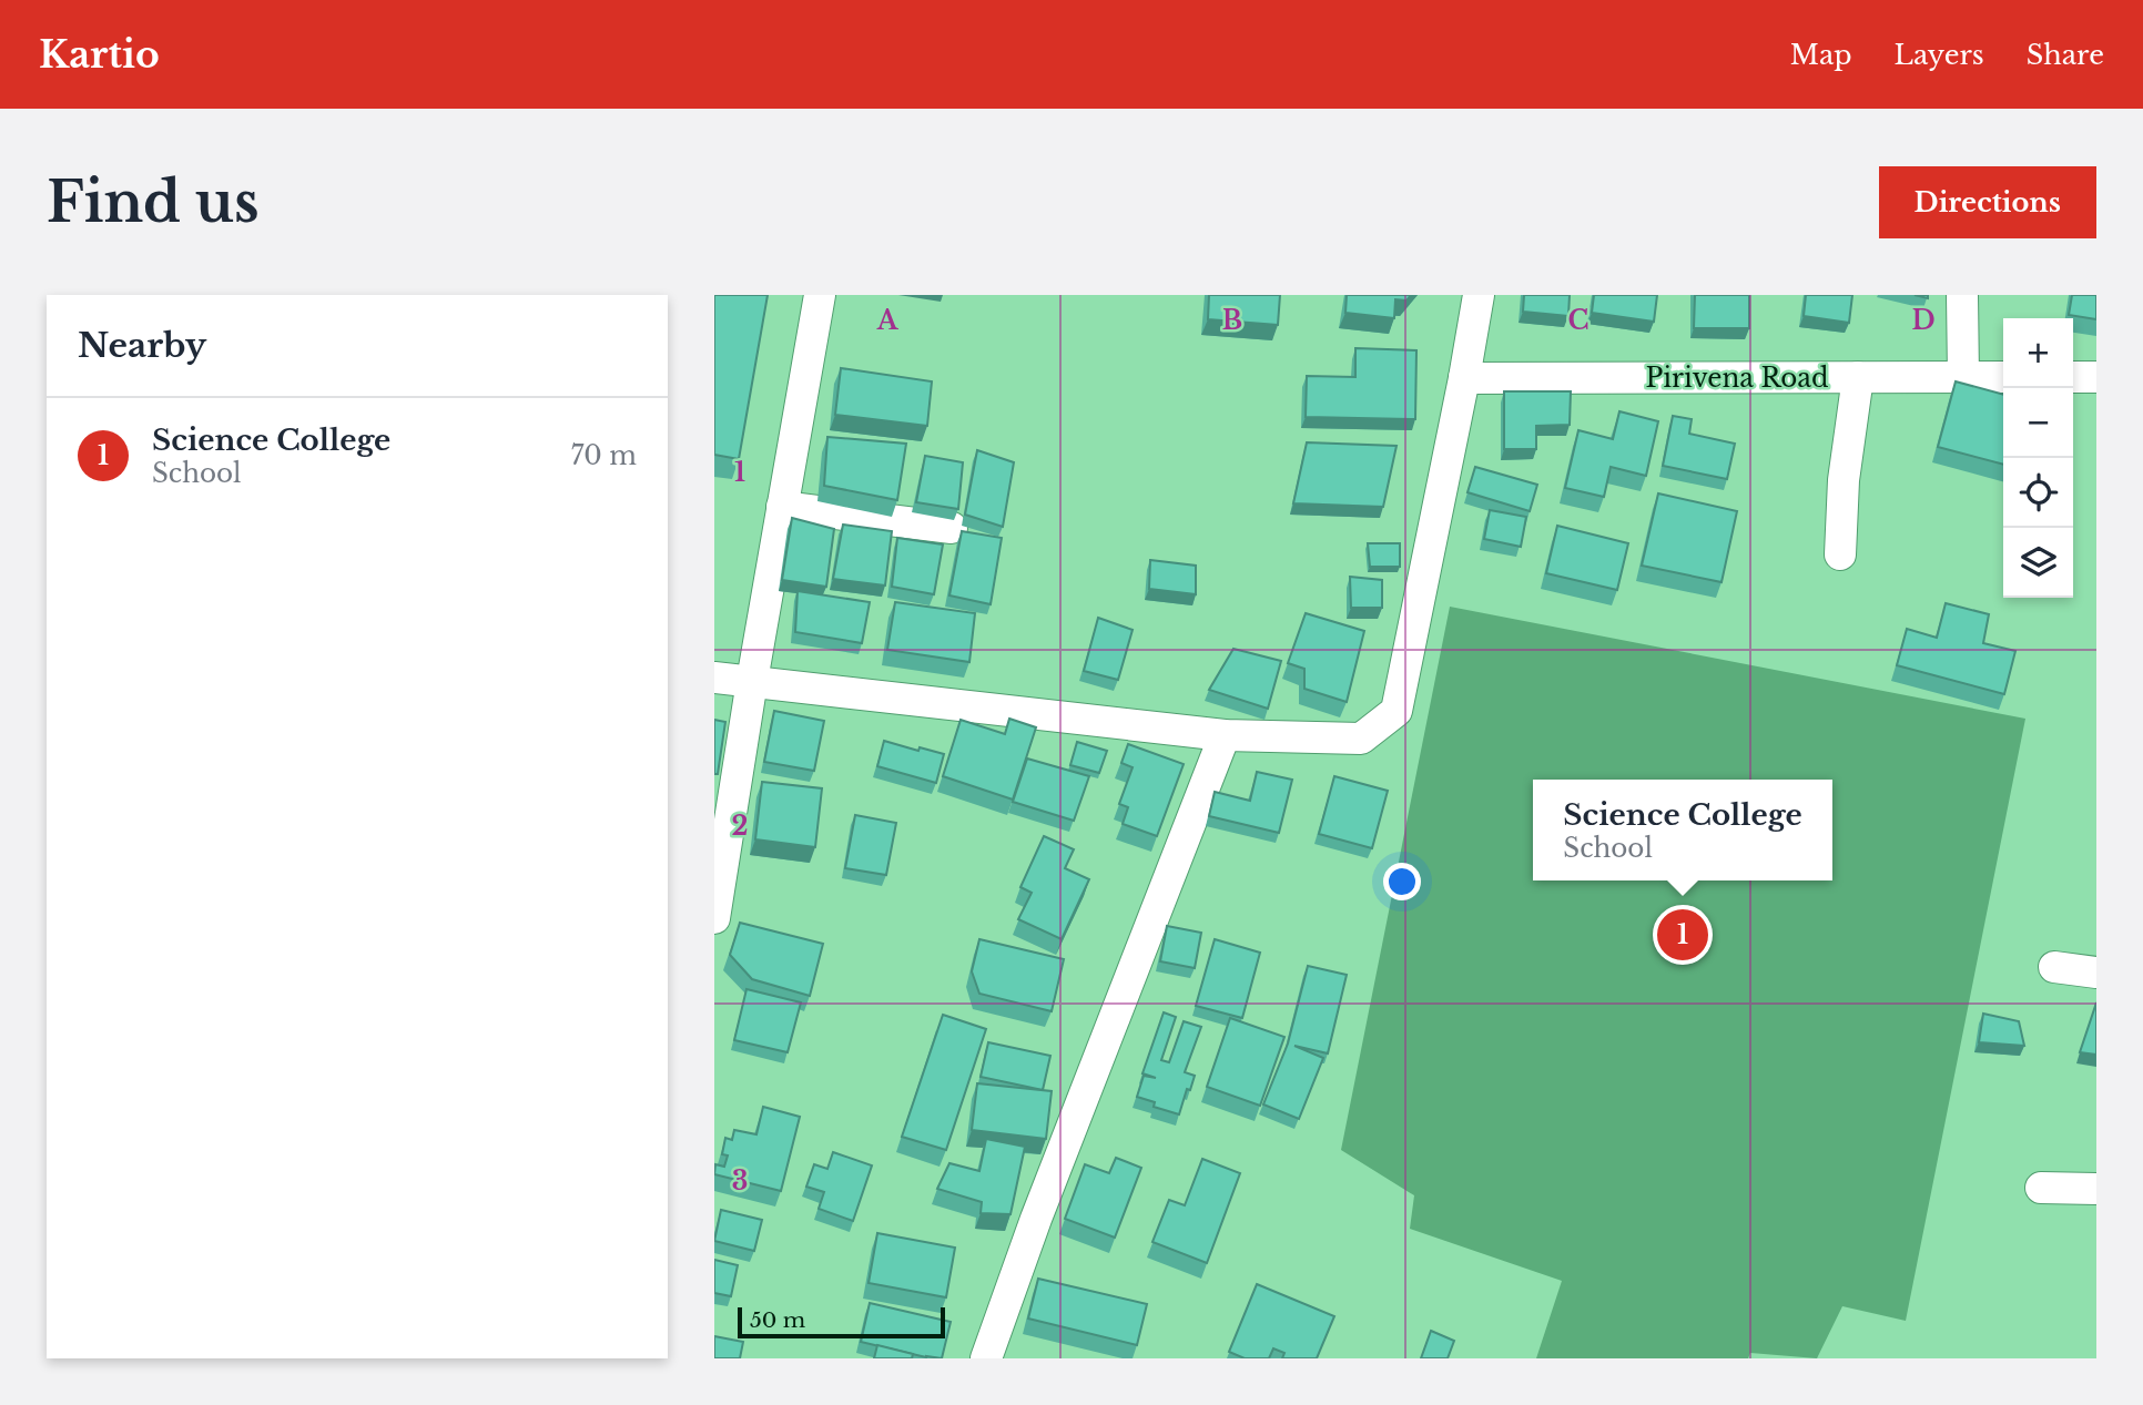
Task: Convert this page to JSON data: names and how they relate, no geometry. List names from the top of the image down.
{
  "streets": {
    "street": ["Pirivena Road"]
  },
  "scale_bar": "50 m",
  "page": {
    "header": "Kartio",
    "nav": ["Map", "Layers", "Share"],
    "buttons": "Directions",
    "title": "Find us",
    "heading": "Nearby",
    "map_buttons": ["+", "−"],
    "list": [
      {
        "mark": "1",
        "name": "Science College",
        "note": "School",
        "value": "70 m"
      }
    ],
    "popup": ["Science College", "School"],
    "pins": "1",
    "scale": "50 m"
  },
  "grid": {
    "columns": [
      "A",
      "B",
      "C",
      "D"
    ],
    "rows": ["1", "2", "3"]
  }
}
